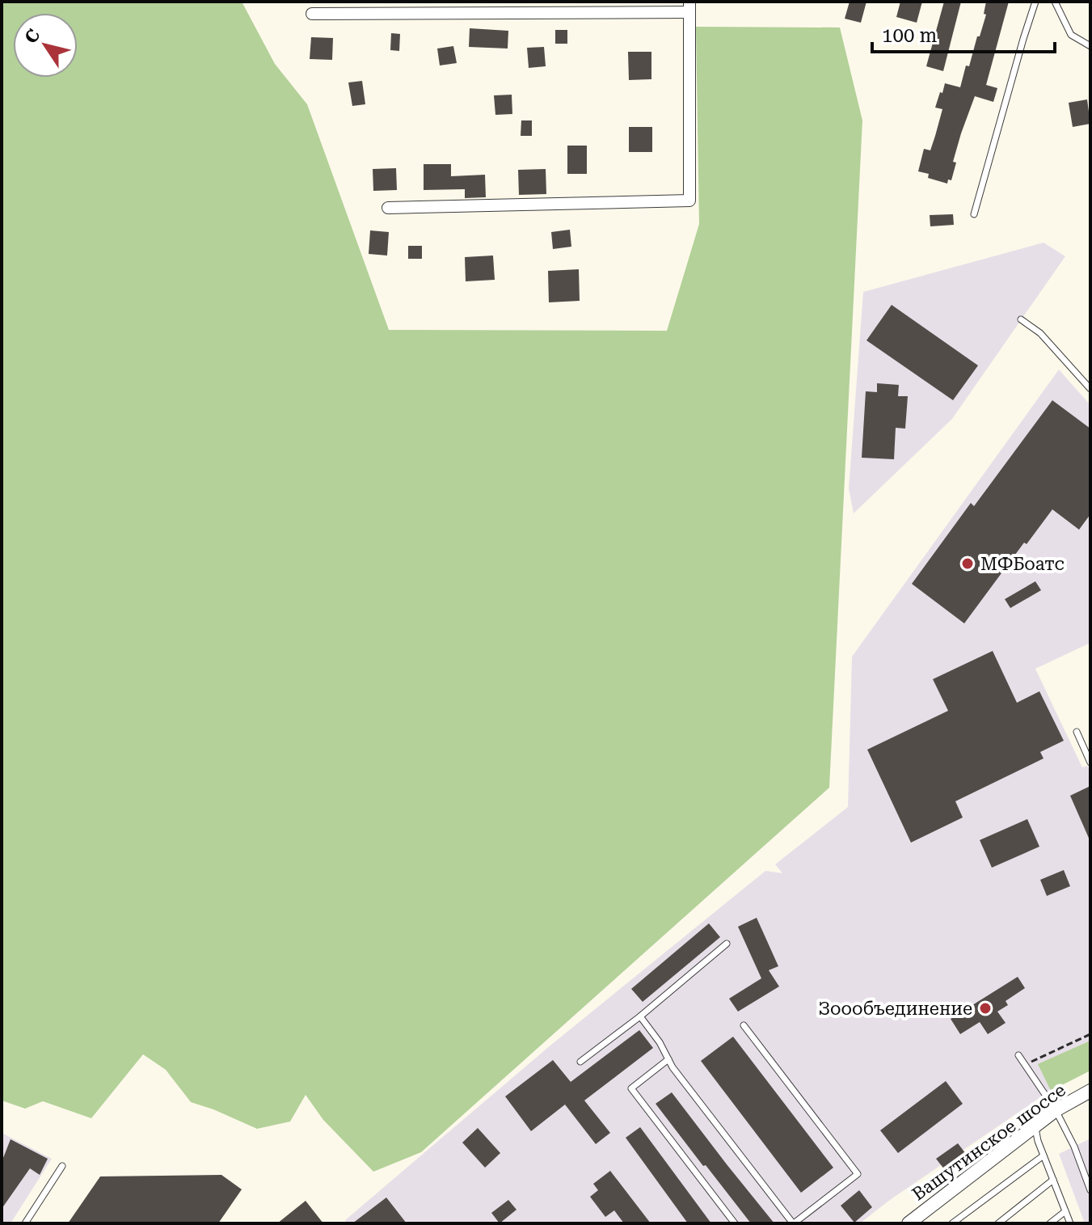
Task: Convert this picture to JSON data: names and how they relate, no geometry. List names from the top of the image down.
{
  "streets": {
    "street": ["Вашутинское шоссе"]
  },
  "places": ["МФБоатс", "Зоообъединение"],
  "scale_bar": "100 m",
  "north": "top left"
}
